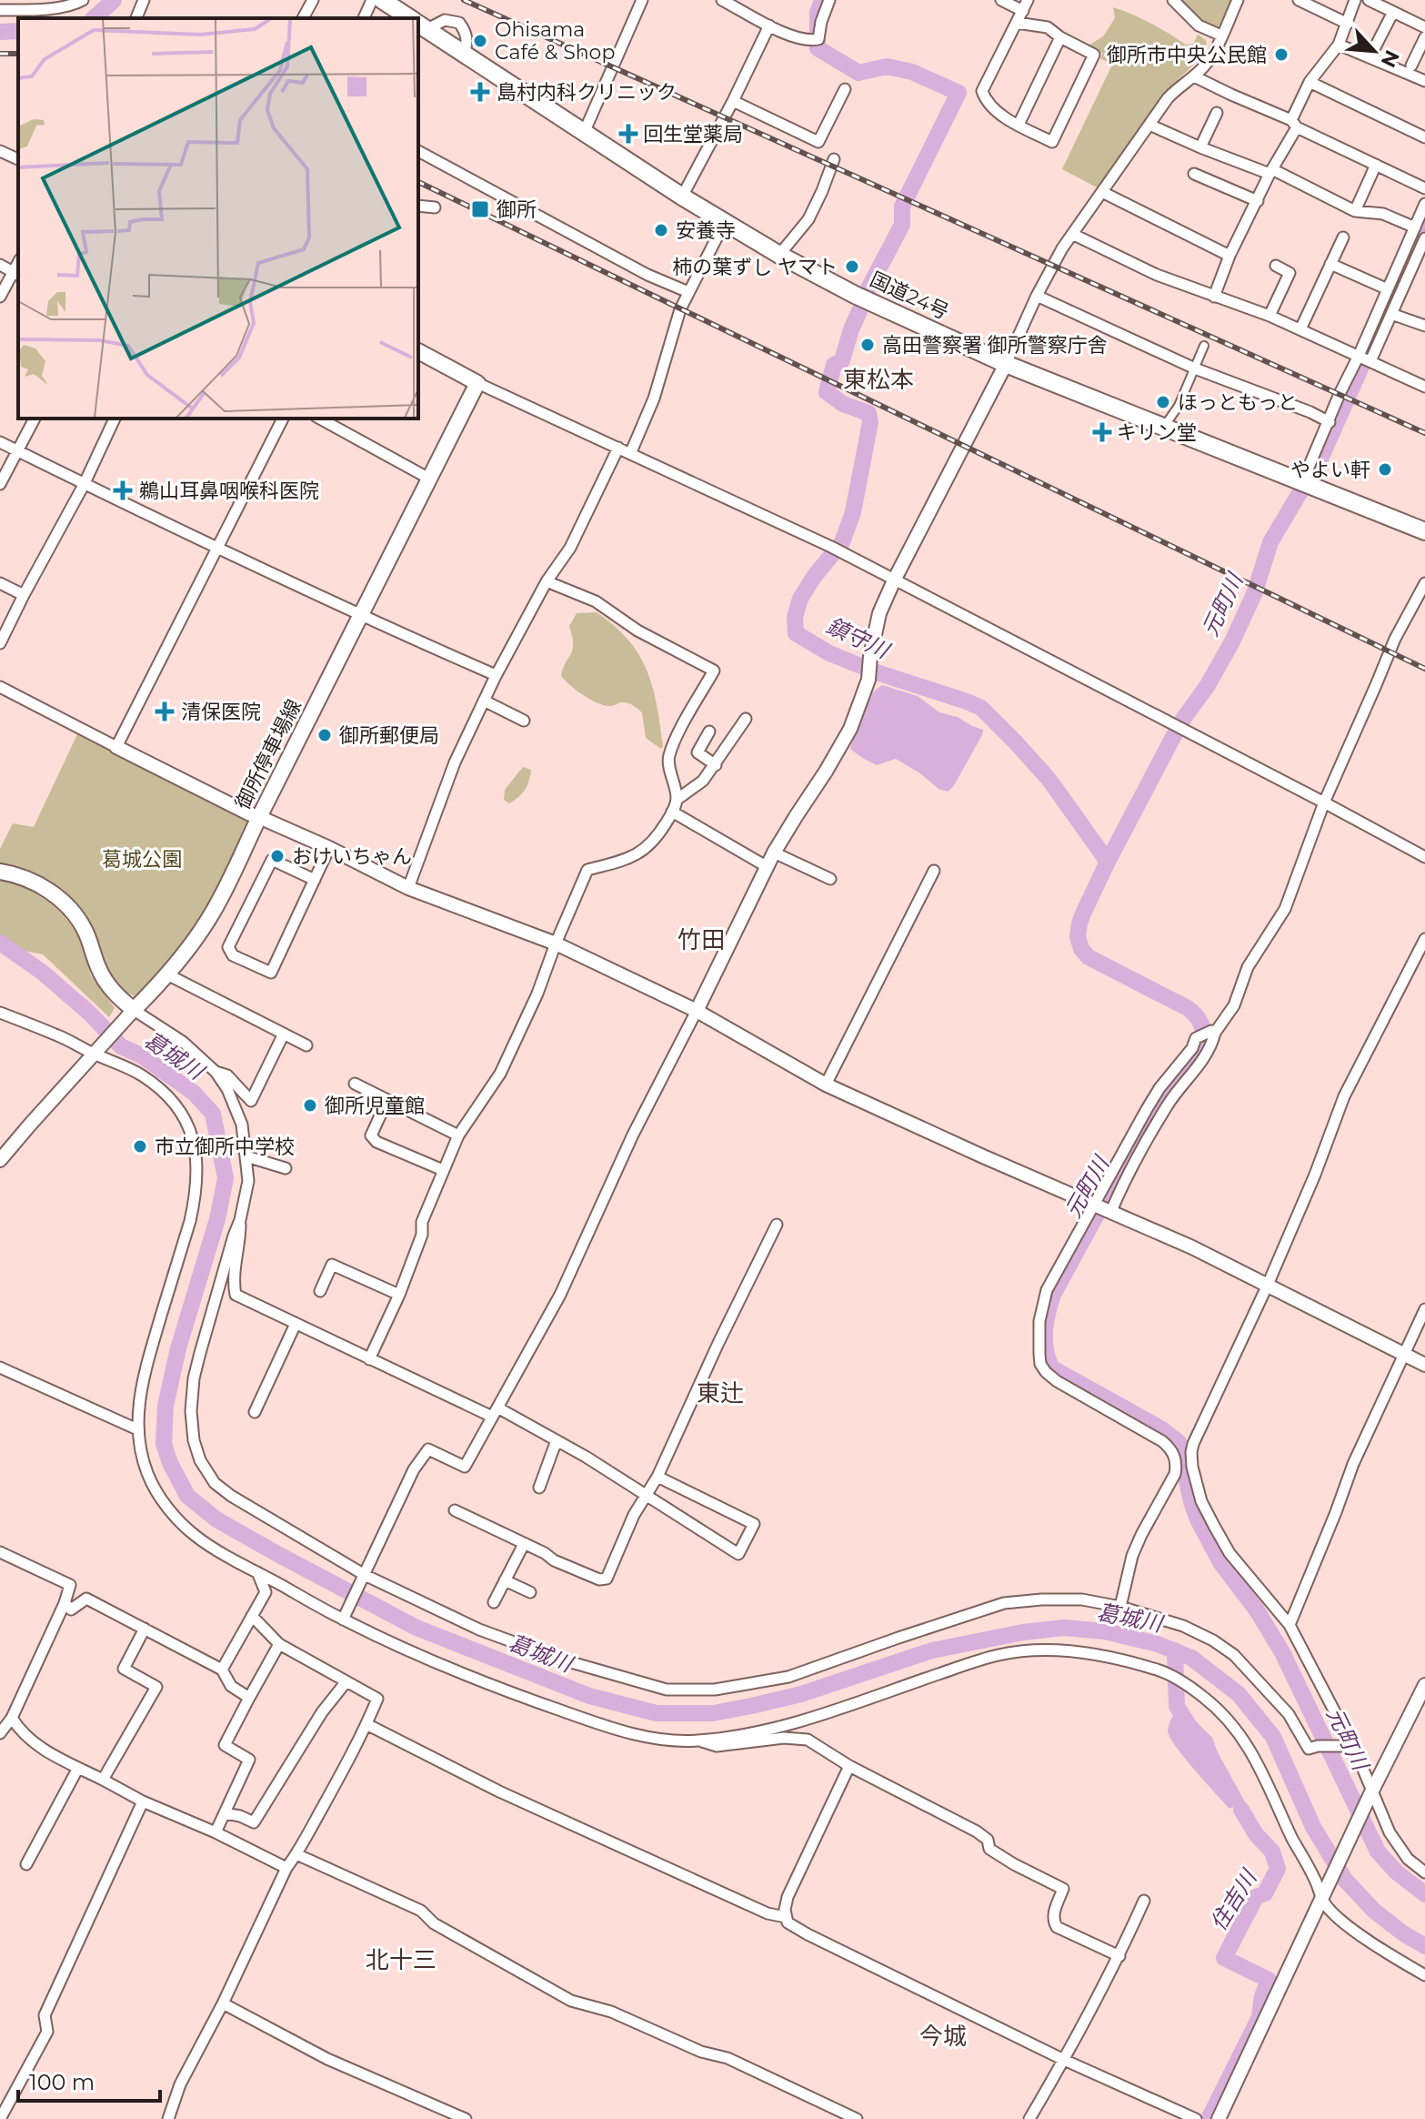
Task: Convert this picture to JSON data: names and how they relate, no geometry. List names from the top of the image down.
{
  "streets": {
    "highway": ["国道24号"],
    "main road": ["御所停車場線"]
  },
  "districts": [
    "東松本",
    "竹田",
    "東辻",
    "北十三",
    "今城"
  ],
  "water": [
    "元町川",
    "鎮守川",
    "葛城川",
    "住吉川"
  ],
  "parks": ["葛城公園"],
  "places": {
    "other": [
      "Ohisama Café & Shop",
      "御所市中央公民館",
      "安養寺",
      "柿の葉ずし ヤマト",
      "高田警察署 御所警察庁舎",
      "ほっともっと",
      "やよい軒",
      "御所郵便局",
      "おけいちゃん",
      "御所児童館",
      "市立御所中学校"
    ],
    "health": [
      "島村内科クリニック",
      "回生堂薬局",
      "キリン堂",
      "鵜山耳鼻咽喉科医院",
      "清保医院"
    ],
    "transit": ["御所"]
  },
  "scale_bar": "100 m",
  "north": "bottom right"
}
